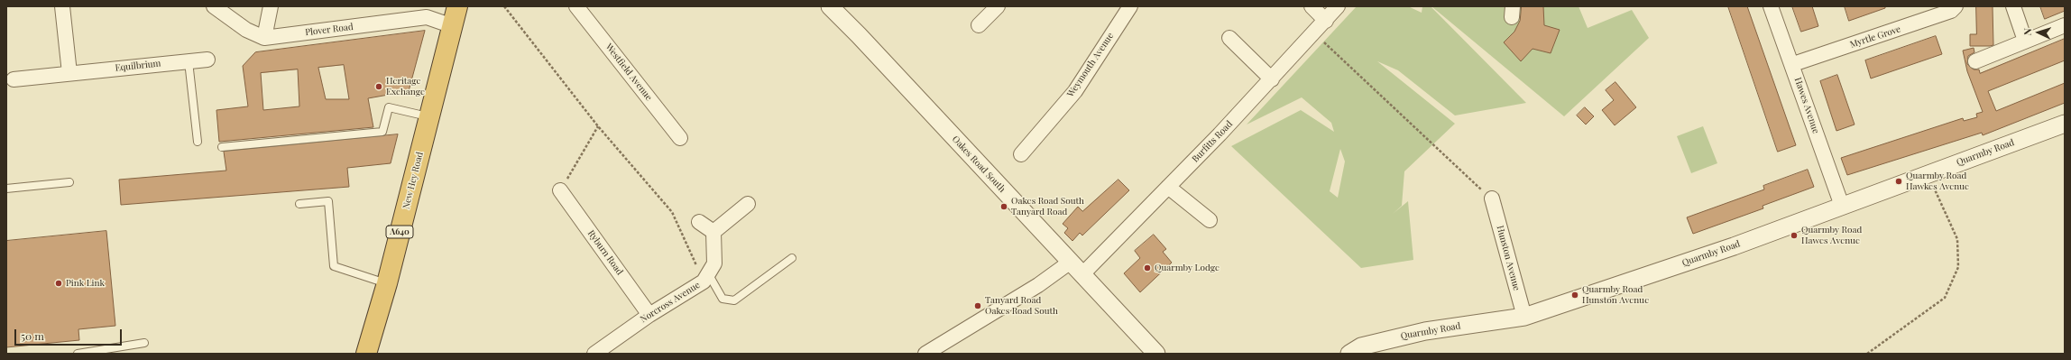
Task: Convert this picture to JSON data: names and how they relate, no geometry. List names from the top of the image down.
{
  "streets": {
    "highway": ["New Hey Road", "A640"],
    "street": [
      "Plover Road",
      "Myrtle Grove",
      "Weymouth Avenue",
      "Equilbrium",
      "Westfield Avenue",
      "Hawes Avenue",
      "Burfitts Road",
      "Quarmby Road",
      "Oakes Road South",
      "Ryburn Road",
      "Hunston Avenue",
      "Norcross Avenue"
    ]
  },
  "crossings": [
    ["Plover Road", "New Hey Road"],
    ["Myrtle Grove", "Hawes Avenue"],
    ["Hawes Avenue", "Quarmby Road"],
    ["Burfitts Road", "Oakes Road South"],
    ["Quarmby Road", "Hunston Avenue"],
    ["Ryburn Road", "Norcross Avenue"]
  ],
  "places": [
    "Heritage Exchange",
    "Quarmby Road Hawkes Avenue",
    "Oakes Road South Tanyard Road",
    "Quarmby Road Hawes Avenue",
    "Quarmby Lodge",
    "Pink Link",
    "Quarmby Road Hunston Avenue",
    "Tanyard Road Oakes Road South"
  ],
  "scale_bar": "50 m",
  "north": "left"
}
